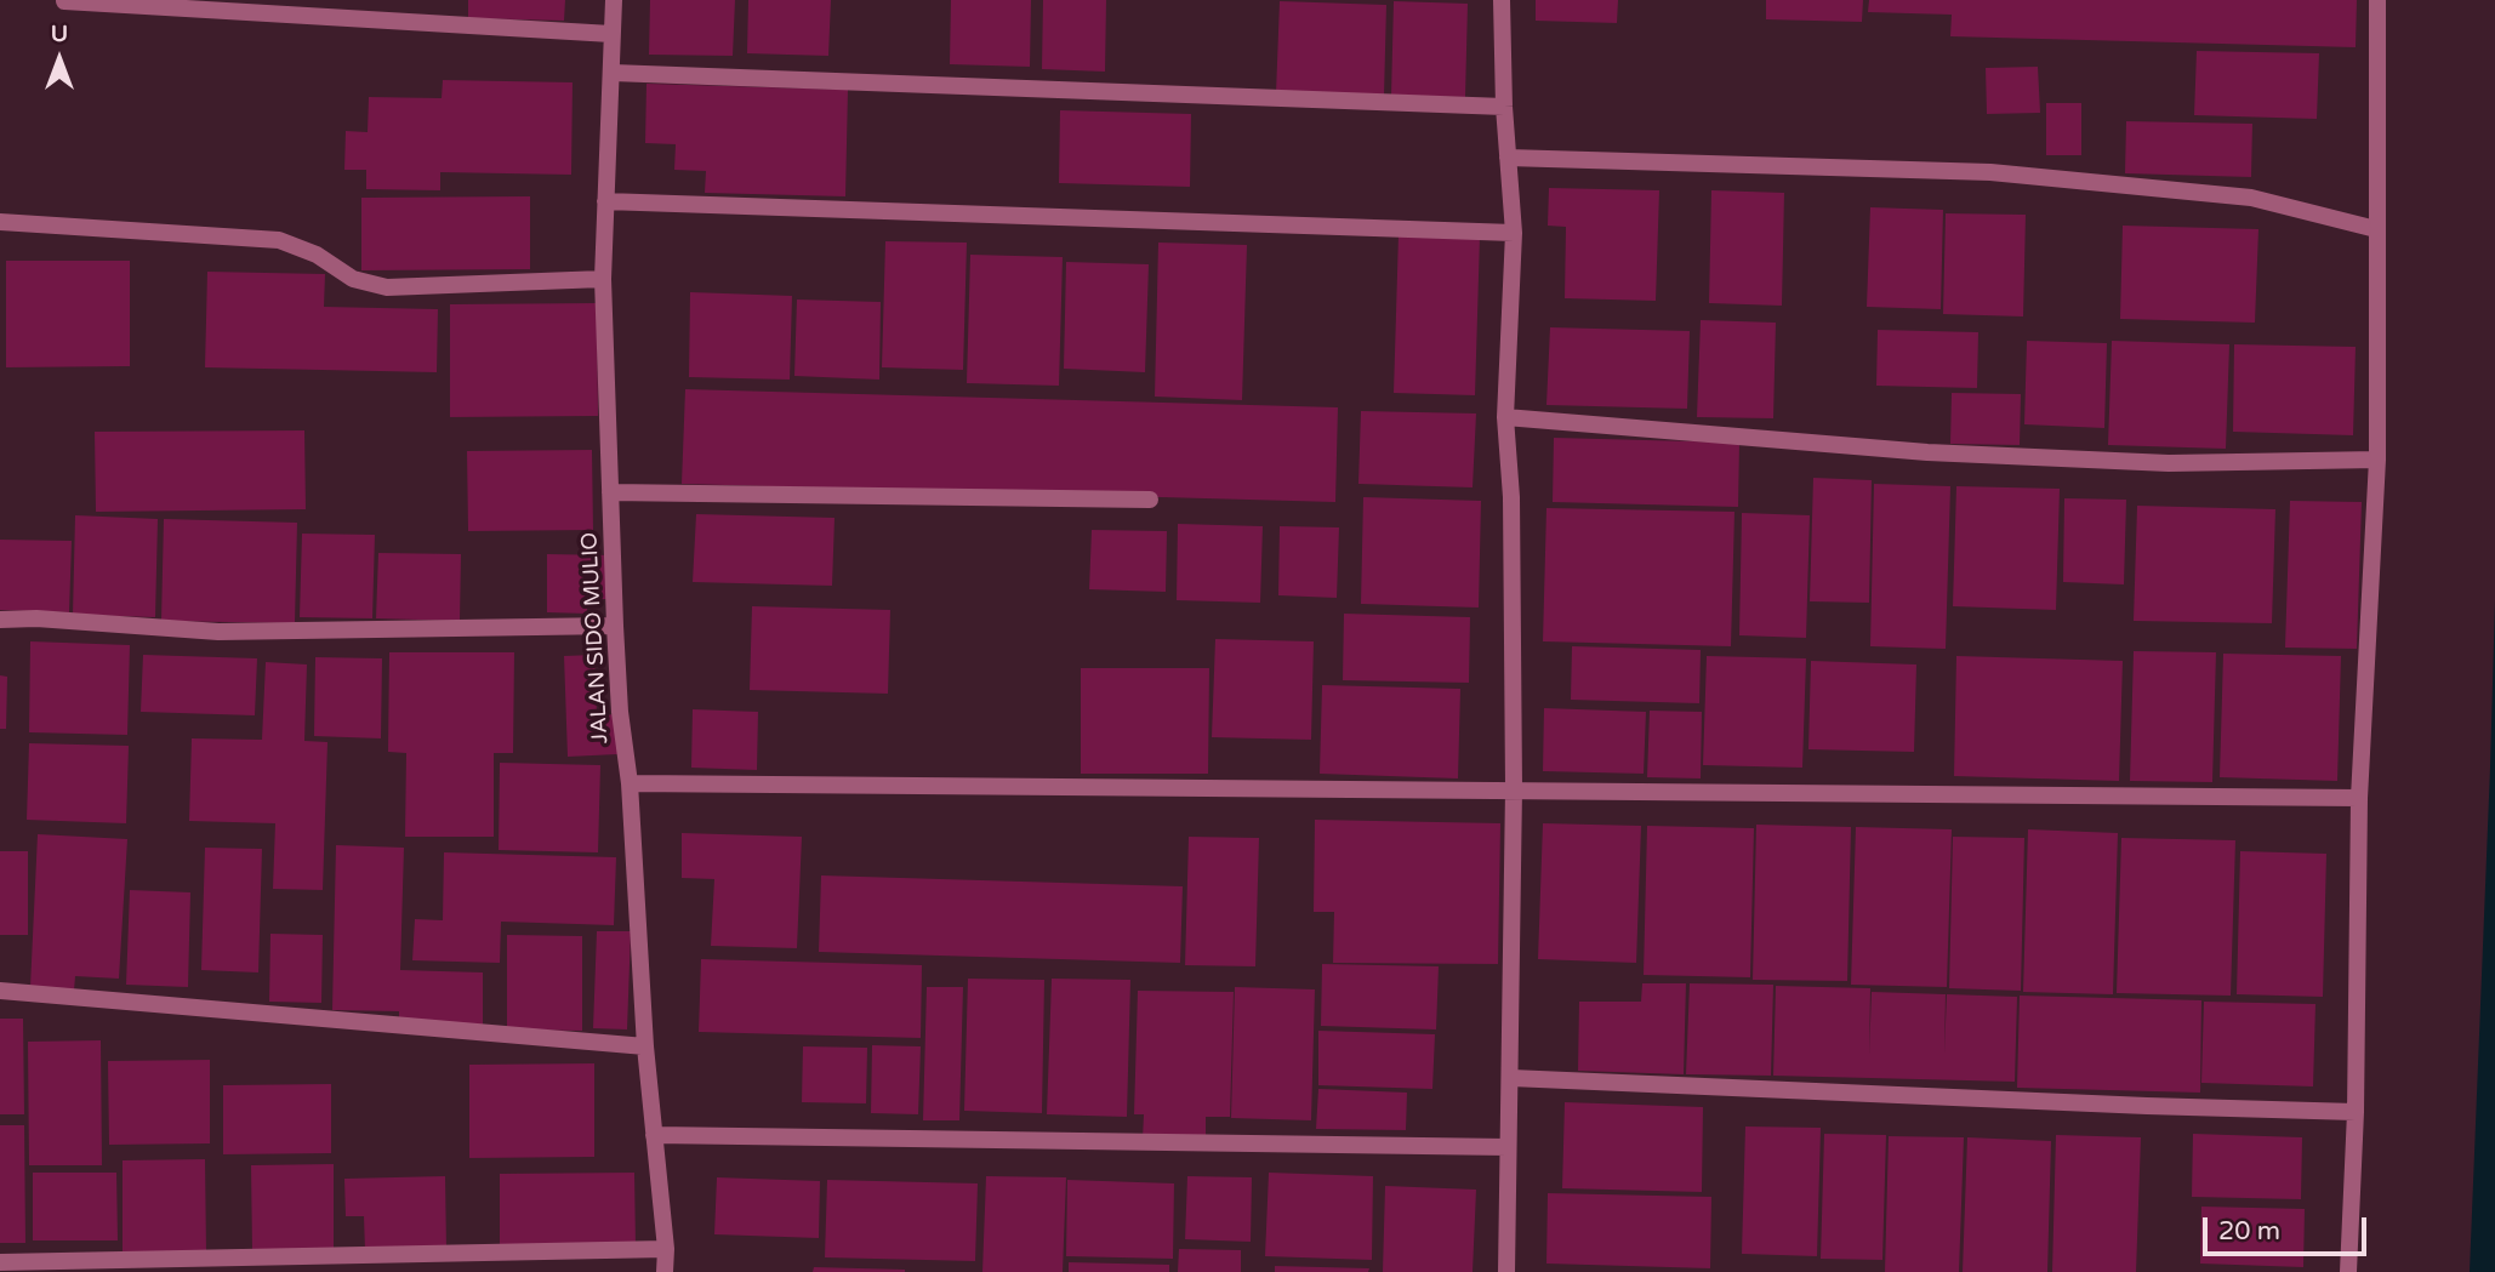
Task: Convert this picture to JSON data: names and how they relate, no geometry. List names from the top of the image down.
{
  "streets": {
    "street": ["JALAN SIDO MULIO"]
  },
  "scale_bar": "20 m",
  "north": "top"
}
